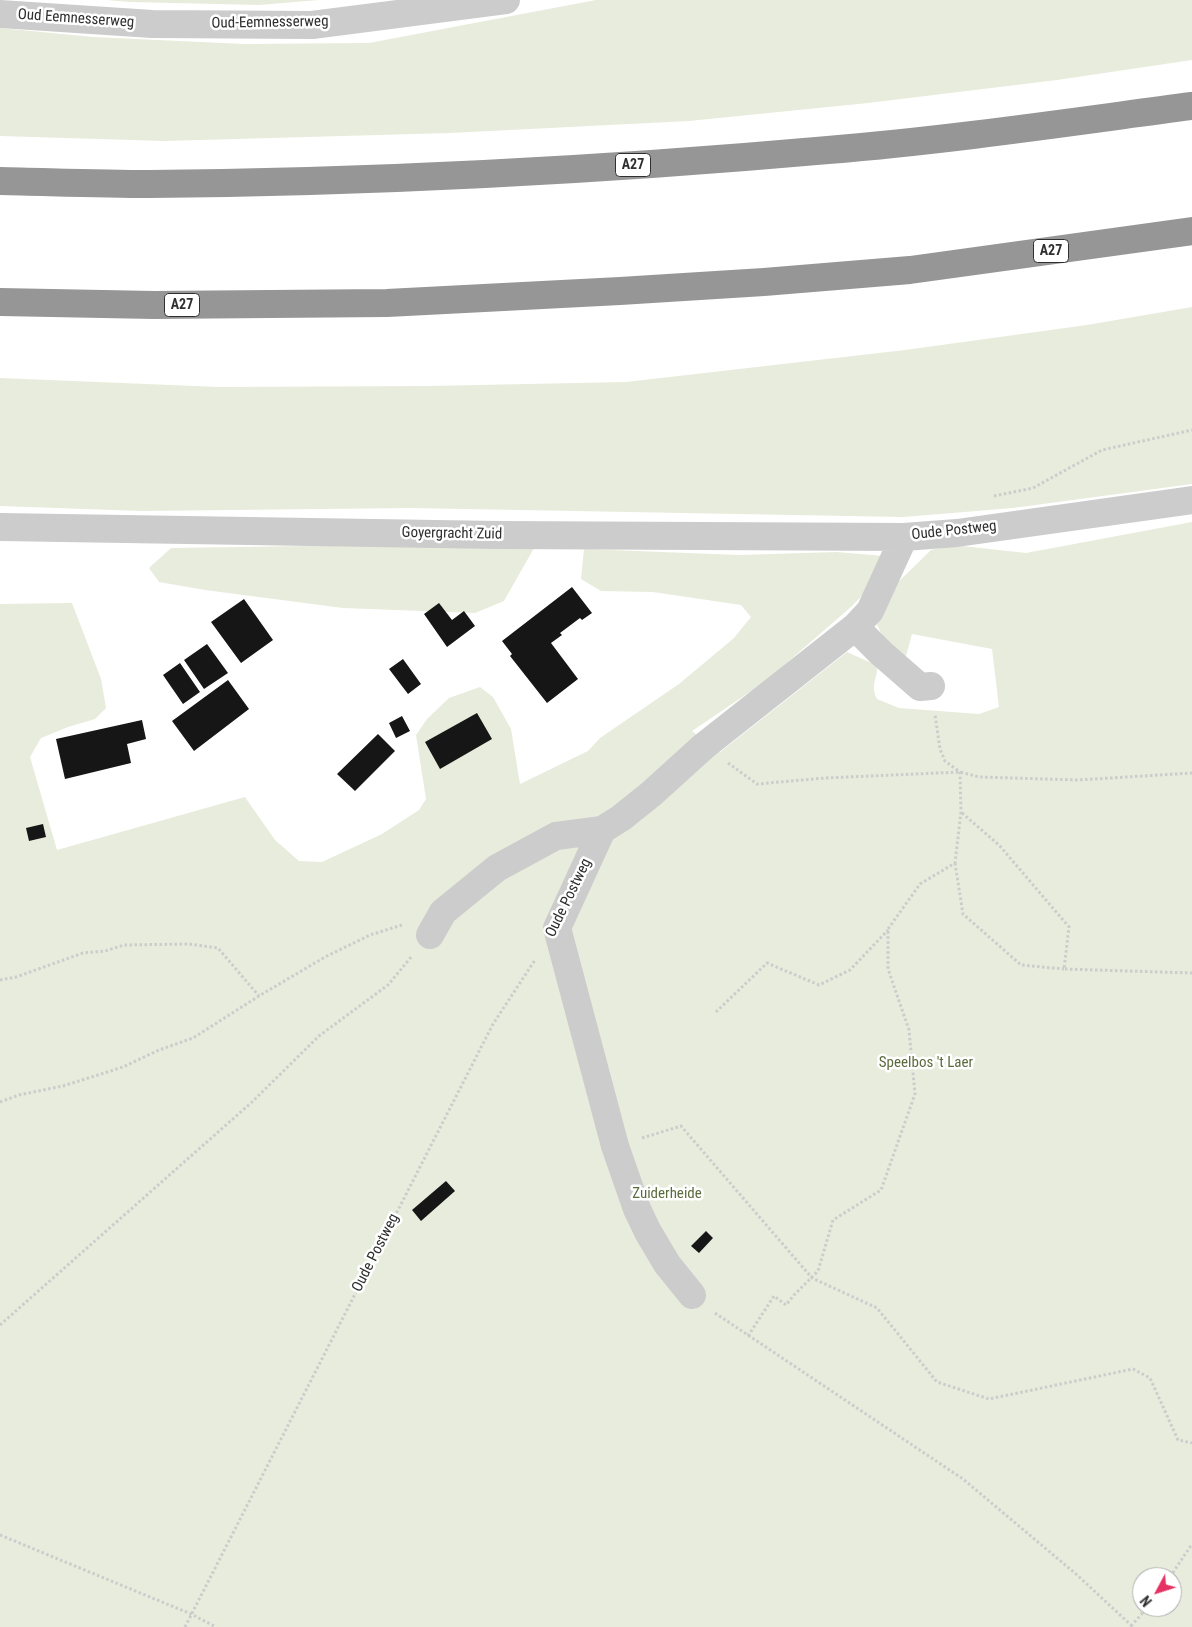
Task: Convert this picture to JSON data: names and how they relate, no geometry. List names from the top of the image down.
{
  "streets": {
    "highway": ["A27"],
    "street": [
      "Oud Eemnesserweg",
      "Oud-Eemnesserweg",
      "Oude Postweg",
      "Goyergracht Zuid"
    ]
  },
  "crossings": [
    ["Oud Eemnesserweg", "Oud-Eemnesserweg"],
    ["Oude Postweg", "Goyergracht Zuid"]
  ],
  "parks": ["Speelbos 't Laer", "Zuiderheide"],
  "north": "bottom left"
}
